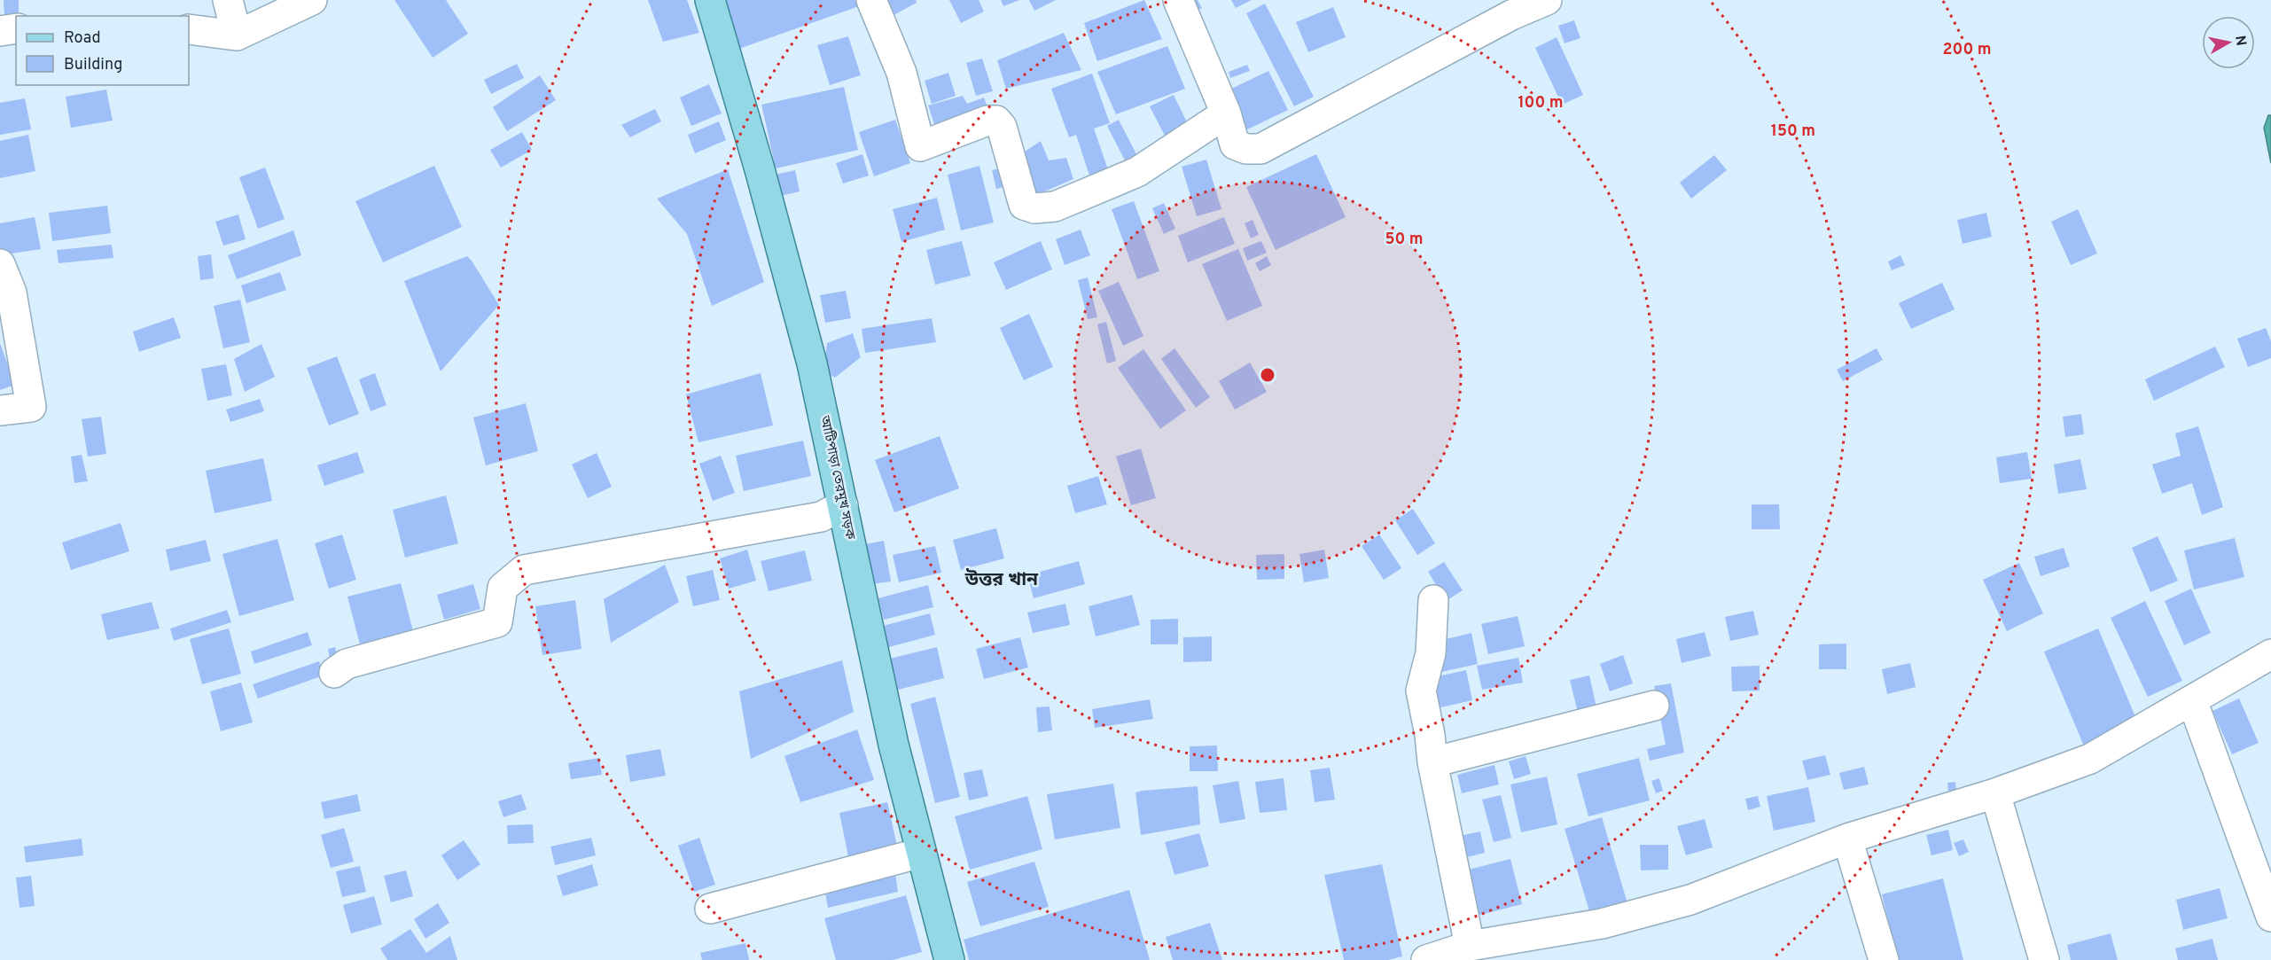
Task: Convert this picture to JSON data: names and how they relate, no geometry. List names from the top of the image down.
{
  "streets": {
    "main road": ["আটিপাড়া তেরমুখ সড়ক"]
  },
  "districts": ["উত্তর খান"],
  "legend": ["Road", "Building"],
  "north": "right",
  "rings": [
    "200 m",
    "100 m",
    "150 m",
    "50 m"
  ]
}
